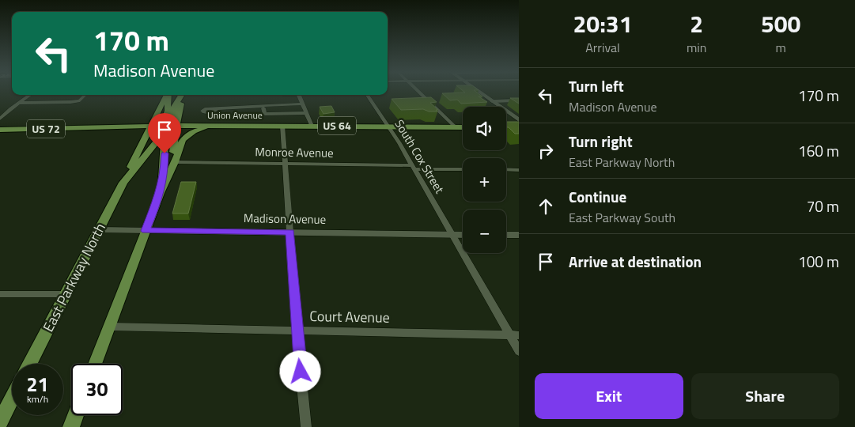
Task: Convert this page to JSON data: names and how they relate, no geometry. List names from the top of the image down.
{
  "streets": {
    "main road": [
      "Union Avenue",
      "US 64",
      "US 72",
      "East Parkway North"
    ],
    "street": [
      "Monroe Avenue",
      "South Cox Street",
      "Madison Avenue",
      "Court Avenue"
    ]
  },
  "crossings": [
    ["Union Avenue", "US 64"],
    ["Union Avenue", "South Cox Street"],
    ["US 64", "Monroe Avenue"],
    ["US 64", "Madison Avenue"],
    ["US 64", "Court Avenue"],
    ["Monroe Avenue", "South Cox Street"],
    ["South Cox Street", "Madison Avenue"],
    ["South Cox Street", "Court Avenue"],
    ["Madison Avenue", "East Parkway North"]
  ],
  "page": {
    "eta": [
      "20:31",
      "Arrival",
      "2",
      "min",
      "500",
      "m"
    ],
    "turn": ["170 m", "Madison Avenue"],
    "list": [
      {
        "name": "Turn left",
        "note": "Madison Avenue",
        "value": "170 m"
      },
      {
        "name": "Turn right",
        "note": "East Parkway North",
        "value": "160 m"
      },
      {
        "name": "Continue",
        "note": "East Parkway South",
        "value": "70 m"
      },
      {
        "name": "Arrive at destination",
        "value": "100 m"
      }
    ],
    "map_buttons": ["+", "−"],
    "speed": "21 km/h",
    "limit": "30",
    "buttons": ["Exit", "Share"]
  }
}
